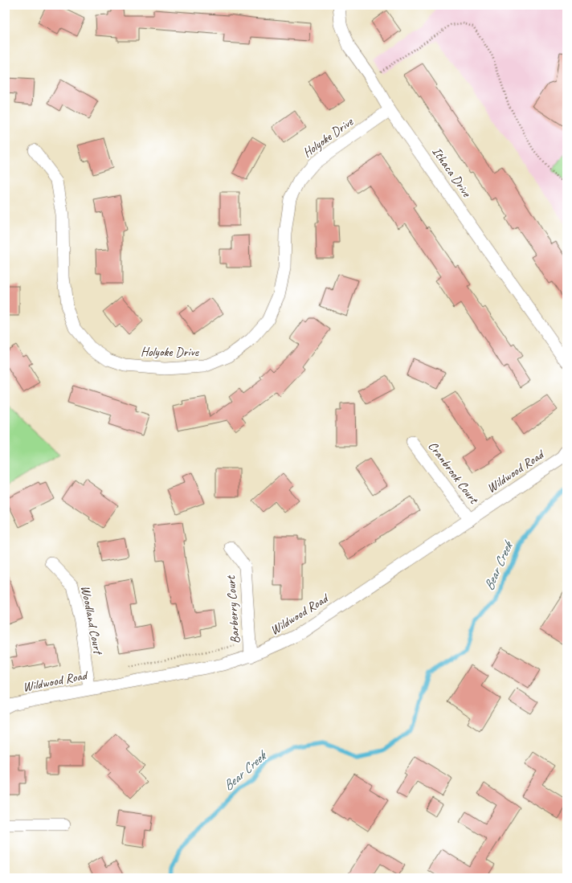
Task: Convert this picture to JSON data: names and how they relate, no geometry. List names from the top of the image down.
{
  "streets": {
    "street": [
      "Holyoke Drive",
      "Ithaca Drive",
      "Wildwood Road",
      "Cranbrook Court",
      "Barberry Court",
      "Woodland Court"
    ]
  },
  "crossings": [
    ["Holyoke Drive", "Ithaca Drive"],
    ["Wildwood Road", "Cranbrook Court"],
    ["Wildwood Road", "Barberry Court"],
    ["Wildwood Road", "Woodland Court"]
  ],
  "water": ["Bear Creek"]
}
